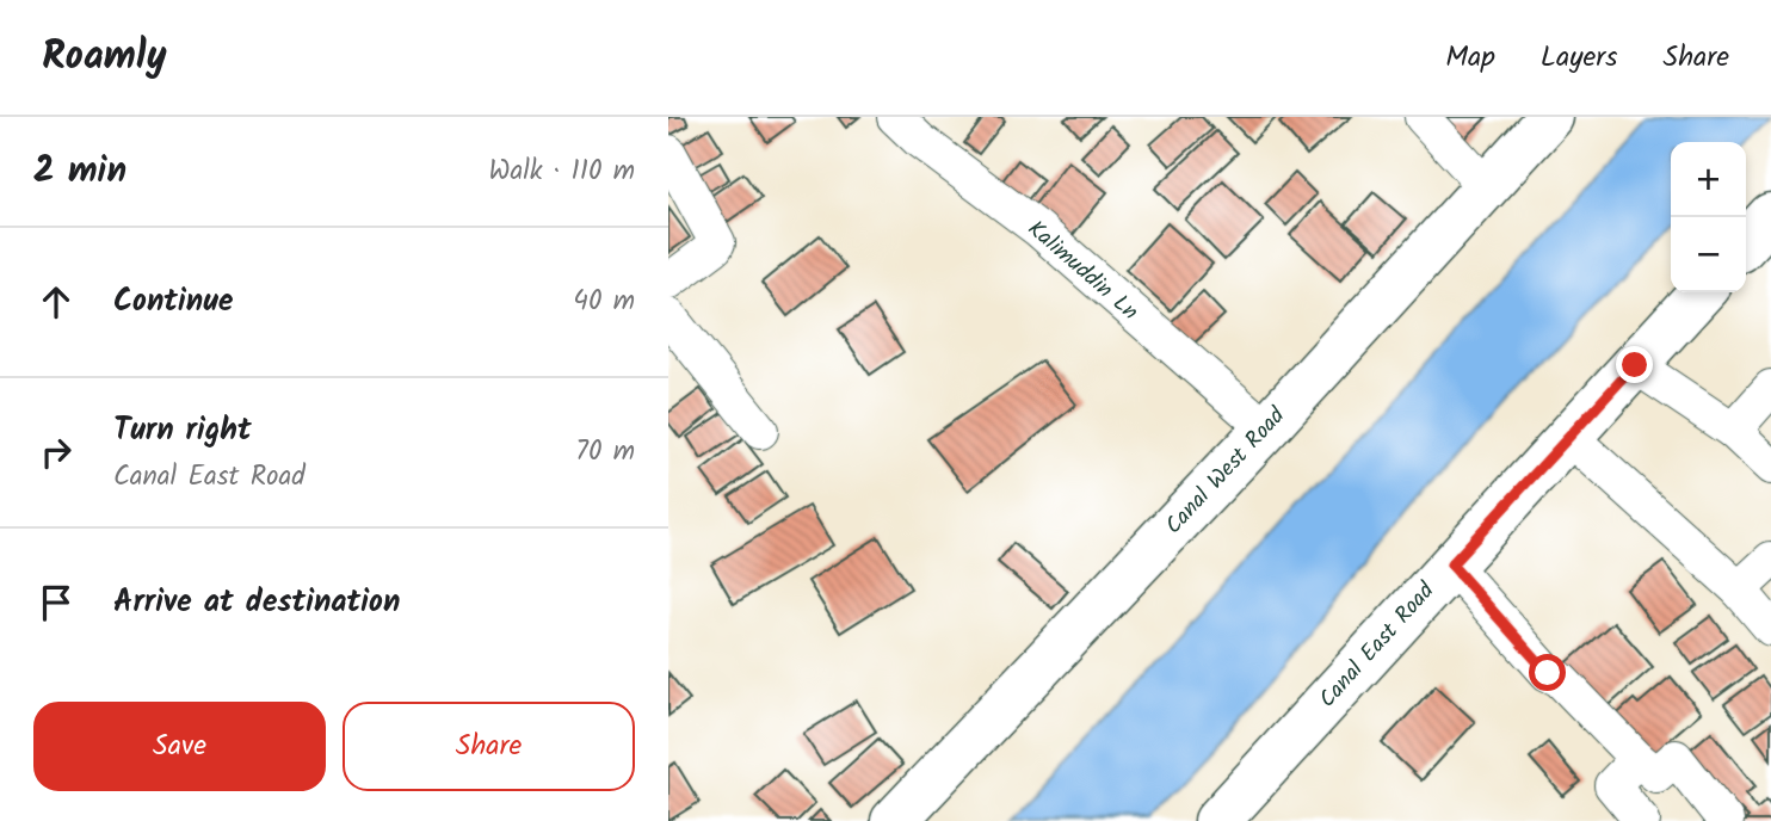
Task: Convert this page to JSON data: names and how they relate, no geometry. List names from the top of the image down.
{
  "streets": {
    "main road": ["Canal West Road", "Canal East Road"],
    "street": ["Kalimuddin Ln"]
  },
  "crossings": [
    ["Kalimuddin Ln", "Canal West Road"]
  ],
  "page": {
    "header": "Roamly",
    "nav": ["Map", "Layers", "Share"],
    "heading": ["2 min", "Walk · 110 m"],
    "map_buttons": ["+", "−"],
    "list": [
      ["Continue", "40 m"],
      ["Turn right", "Canal East Road", "70 m"],
      "Arrive at destination"
    ],
    "buttons": ["Save", "Share"]
  }
}
